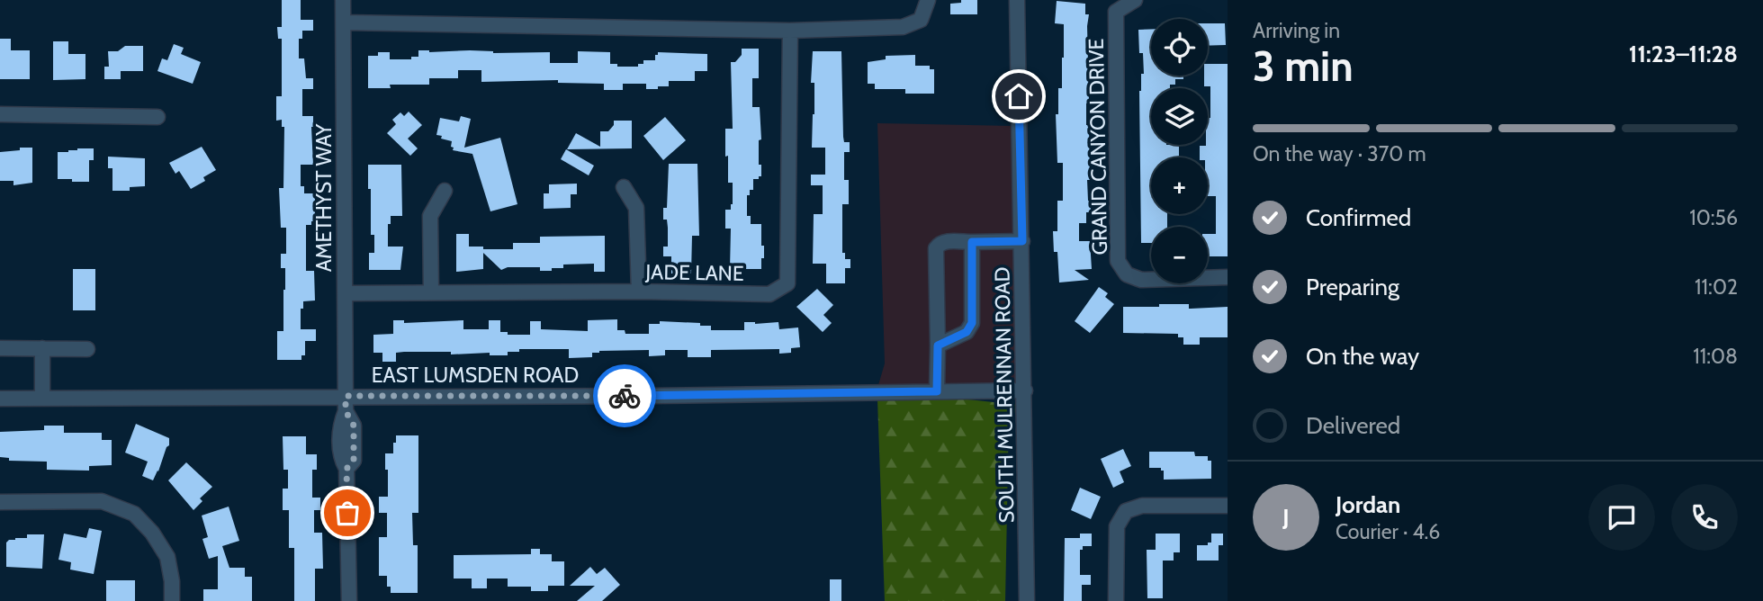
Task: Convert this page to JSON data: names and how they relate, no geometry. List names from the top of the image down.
{
  "streets": {
    "street": [
      "GRAND CANYON DRIVE",
      "AMETHYST WAY",
      "JADE LANE",
      "EAST LUMSDEN ROAD",
      "SOUTH MULRENNAN ROAD"
    ]
  },
  "crossings": [
    ["AMETHYST WAY", "JADE LANE"],
    ["AMETHYST WAY", "EAST LUMSDEN ROAD"],
    ["EAST LUMSDEN ROAD", "SOUTH MULRENNAN ROAD"]
  ],
  "page": {
    "heading": ["3 min", "Arriving in", "11:23–11:28"],
    "panel": ["Jordan", "Courier · 4.6"],
    "map_buttons": ["+", "−"],
    "bar": "On the way · 370 m",
    "list": [
      ["Confirmed", "10:56"],
      ["Preparing", "11:02"],
      ["On the way", "11:08"],
      "Delivered"
    ],
    "round": "J"
  }
}
